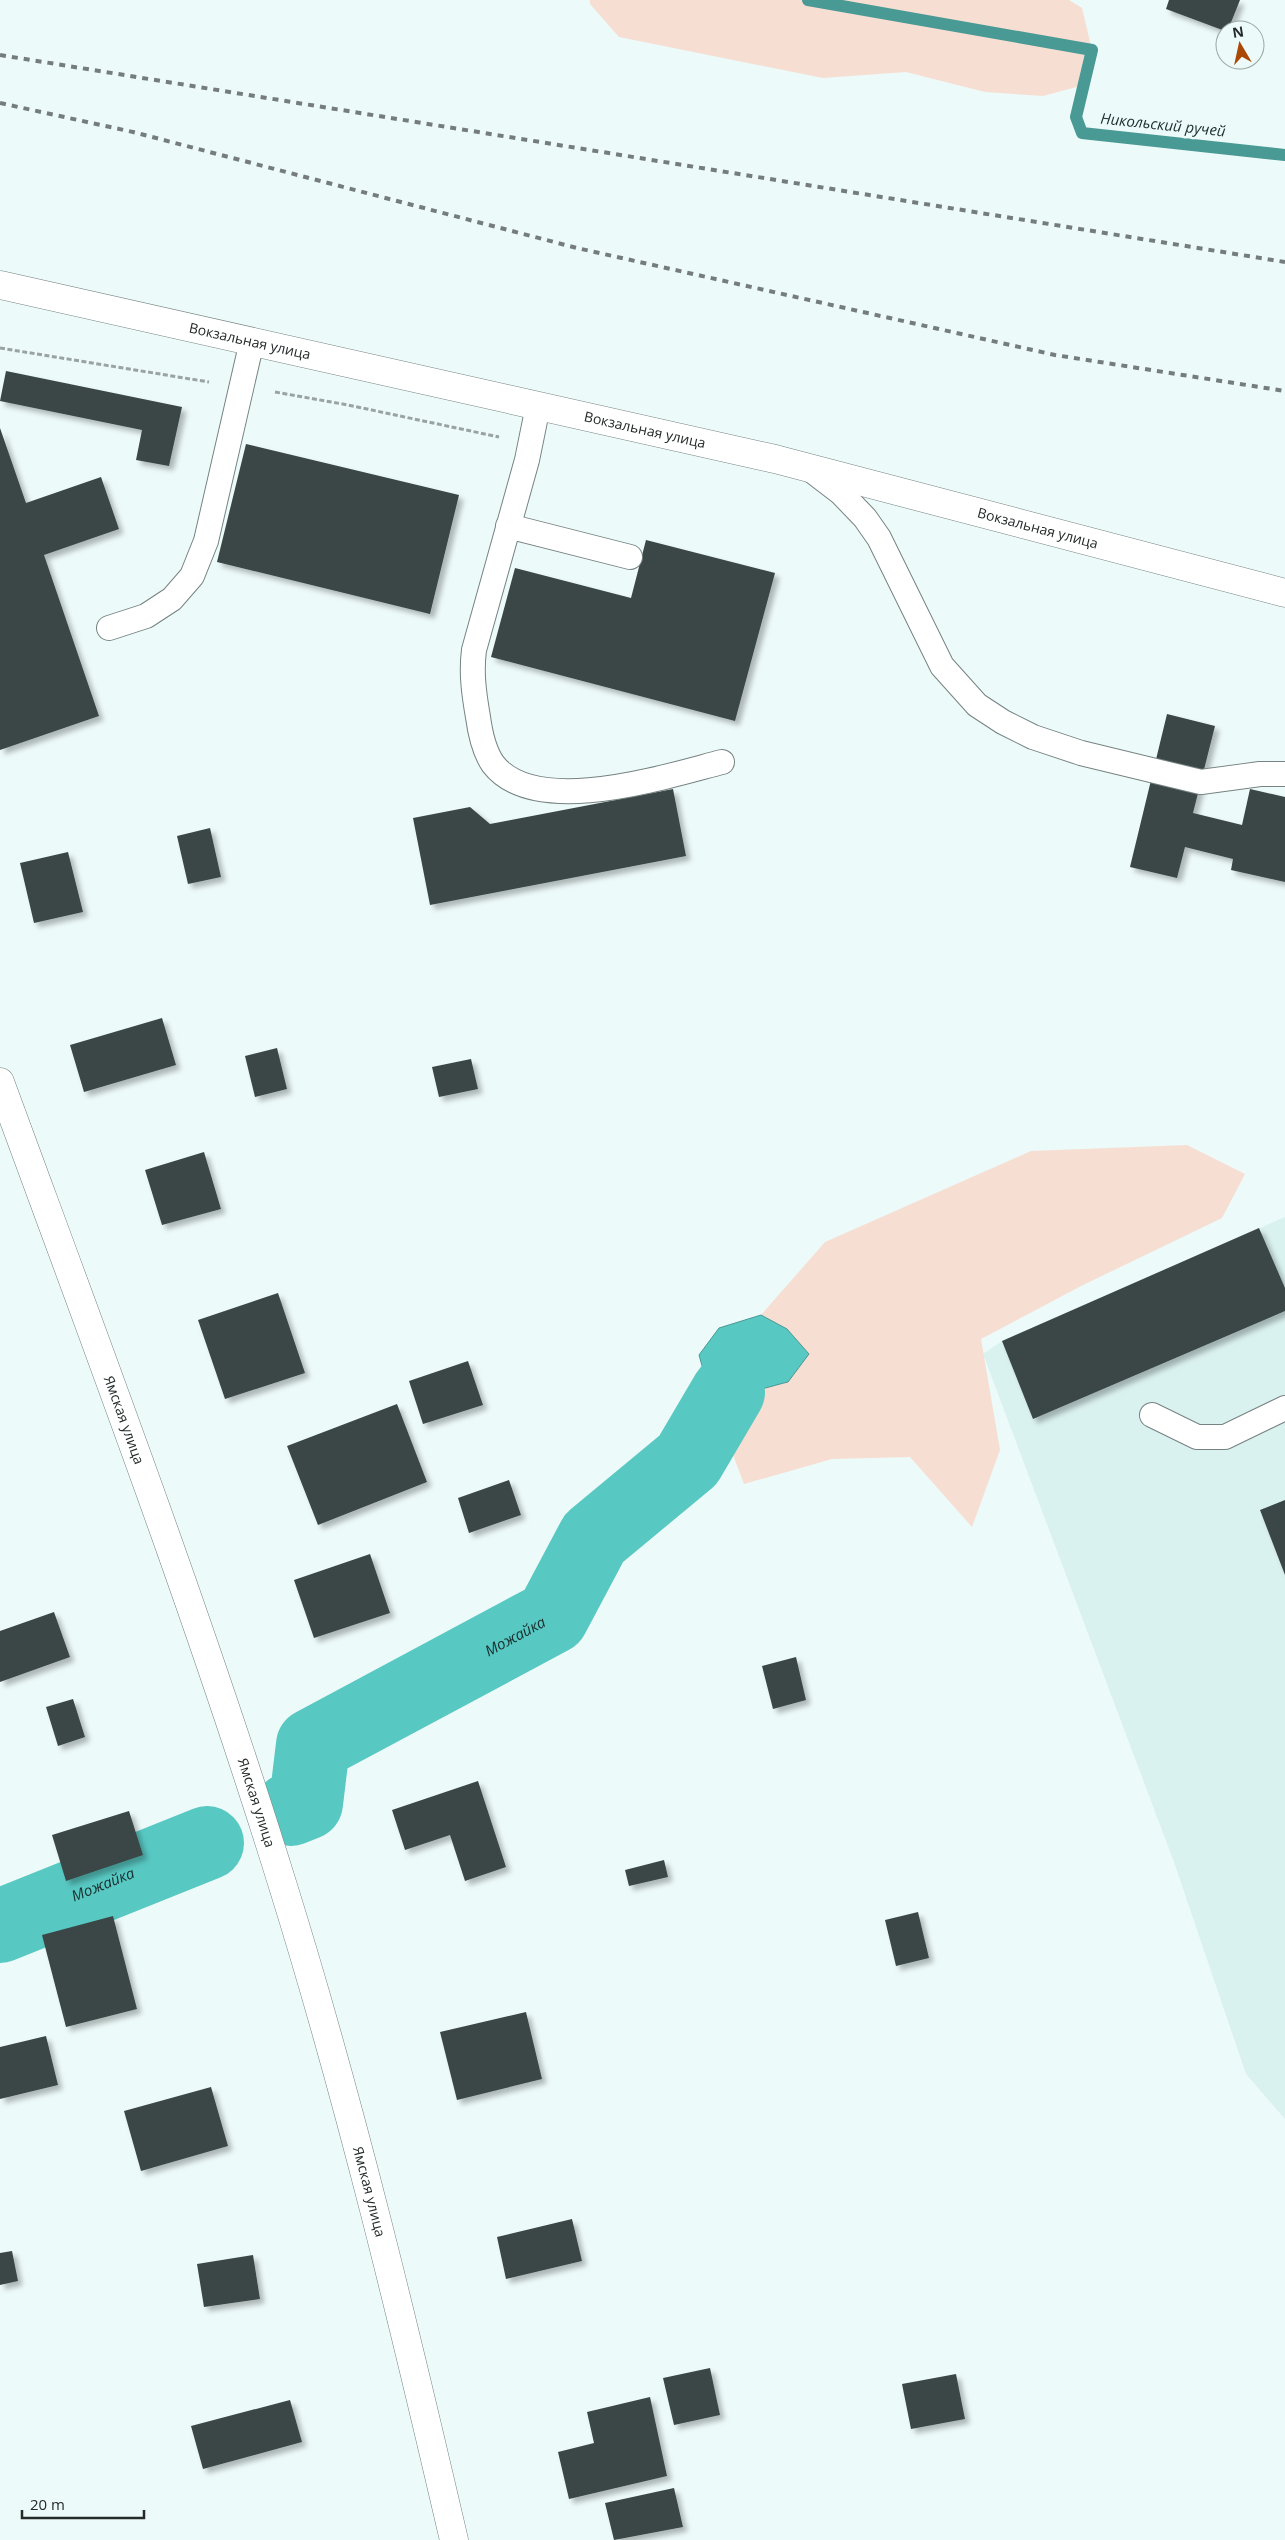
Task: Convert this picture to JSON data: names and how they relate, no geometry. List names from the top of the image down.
{
  "streets": {
    "main road": ["Вокзальная улица", "Ямская улица"]
  },
  "water": ["Никольский ручей", "Можайка"],
  "scale_bar": "20 m",
  "north": "top"
}
